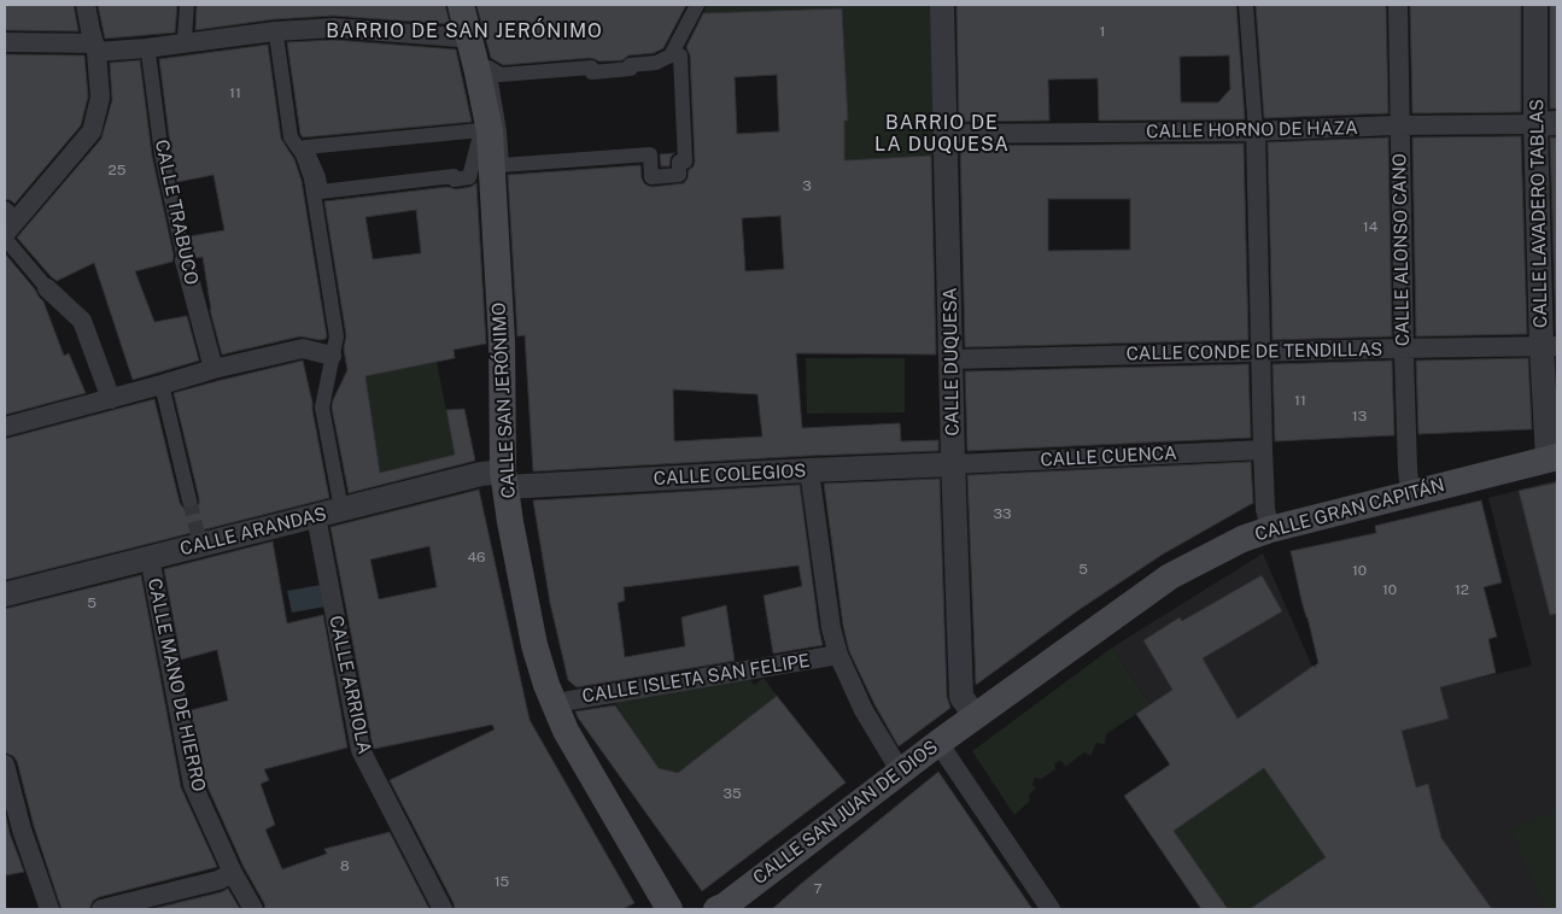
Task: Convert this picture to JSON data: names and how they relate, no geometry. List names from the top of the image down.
{
  "streets": {
    "main road": ["CALLE SAN JERÓNIMO", "CALLE GRAN CAPITÁN", "CALLE SAN JUAN DE DIOS"],
    "street": [
      "CALLE HORNO DE HAZA",
      "CALLE TRABUCO",
      "CALLE LAVADERO TABLAS",
      "CALLE ALONSO CANO",
      "CALLE CONDE DE TENDILLAS",
      "CALLE DUQUESA",
      "CALLE CUENCA",
      "CALLE COLEGIOS",
      "CALLE ARANDAS",
      "CALLE ISLETA SAN FELIPE",
      "CALLE MANO DE HIERRO",
      "CALLE ARRIOLA"
    ]
  },
  "crossings": [
    ["CALLE HORNO DE HAZA", "CALLE LAVADERO TABLAS"],
    ["CALLE HORNO DE HAZA", "CALLE ALONSO CANO"],
    ["CALLE HORNO DE HAZA", "CALLE DUQUESA"],
    ["CALLE LAVADERO TABLAS", "CALLE CONDE DE TENDILLAS"],
    ["CALLE LAVADERO TABLAS", "CALLE GRAN CAPITÁN"],
    ["CALLE ALONSO CANO", "CALLE CONDE DE TENDILLAS"],
    ["CALLE ALONSO CANO", "CALLE GRAN CAPITÁN"],
    ["CALLE CONDE DE TENDILLAS", "CALLE DUQUESA"],
    ["CALLE DUQUESA", "CALLE CUENCA"],
    ["CALLE DUQUESA", "CALLE COLEGIOS"],
    ["CALLE DUQUESA", "CALLE GRAN CAPITÁN"],
    ["CALLE DUQUESA", "CALLE SAN JUAN DE DIOS"],
    ["CALLE SAN JERÓNIMO", "CALLE COLEGIOS"],
    ["CALLE SAN JERÓNIMO", "CALLE ARANDAS"],
    ["CALLE SAN JERÓNIMO", "CALLE ISLETA SAN FELIPE"],
    ["CALLE CUENCA", "CALLE COLEGIOS"],
    ["CALLE COLEGIOS", "CALLE ARANDAS"],
    ["CALLE GRAN CAPITÁN", "CALLE SAN JUAN DE DIOS"],
    ["CALLE ARANDAS", "CALLE MANO DE HIERRO"],
    ["CALLE ARANDAS", "CALLE ARRIOLA"]
  ],
  "districts": ["BARRIO DE SAN JERÓNIMO", "BARRIO DE LA DUQUESA"],
  "house_numbers": [
    "1",
    "11",
    "25",
    "3",
    "14",
    "11",
    "13",
    "33",
    "46",
    "5",
    "10",
    "10",
    "12",
    "5",
    "35",
    "8",
    "15",
    "7"
  ]
}
